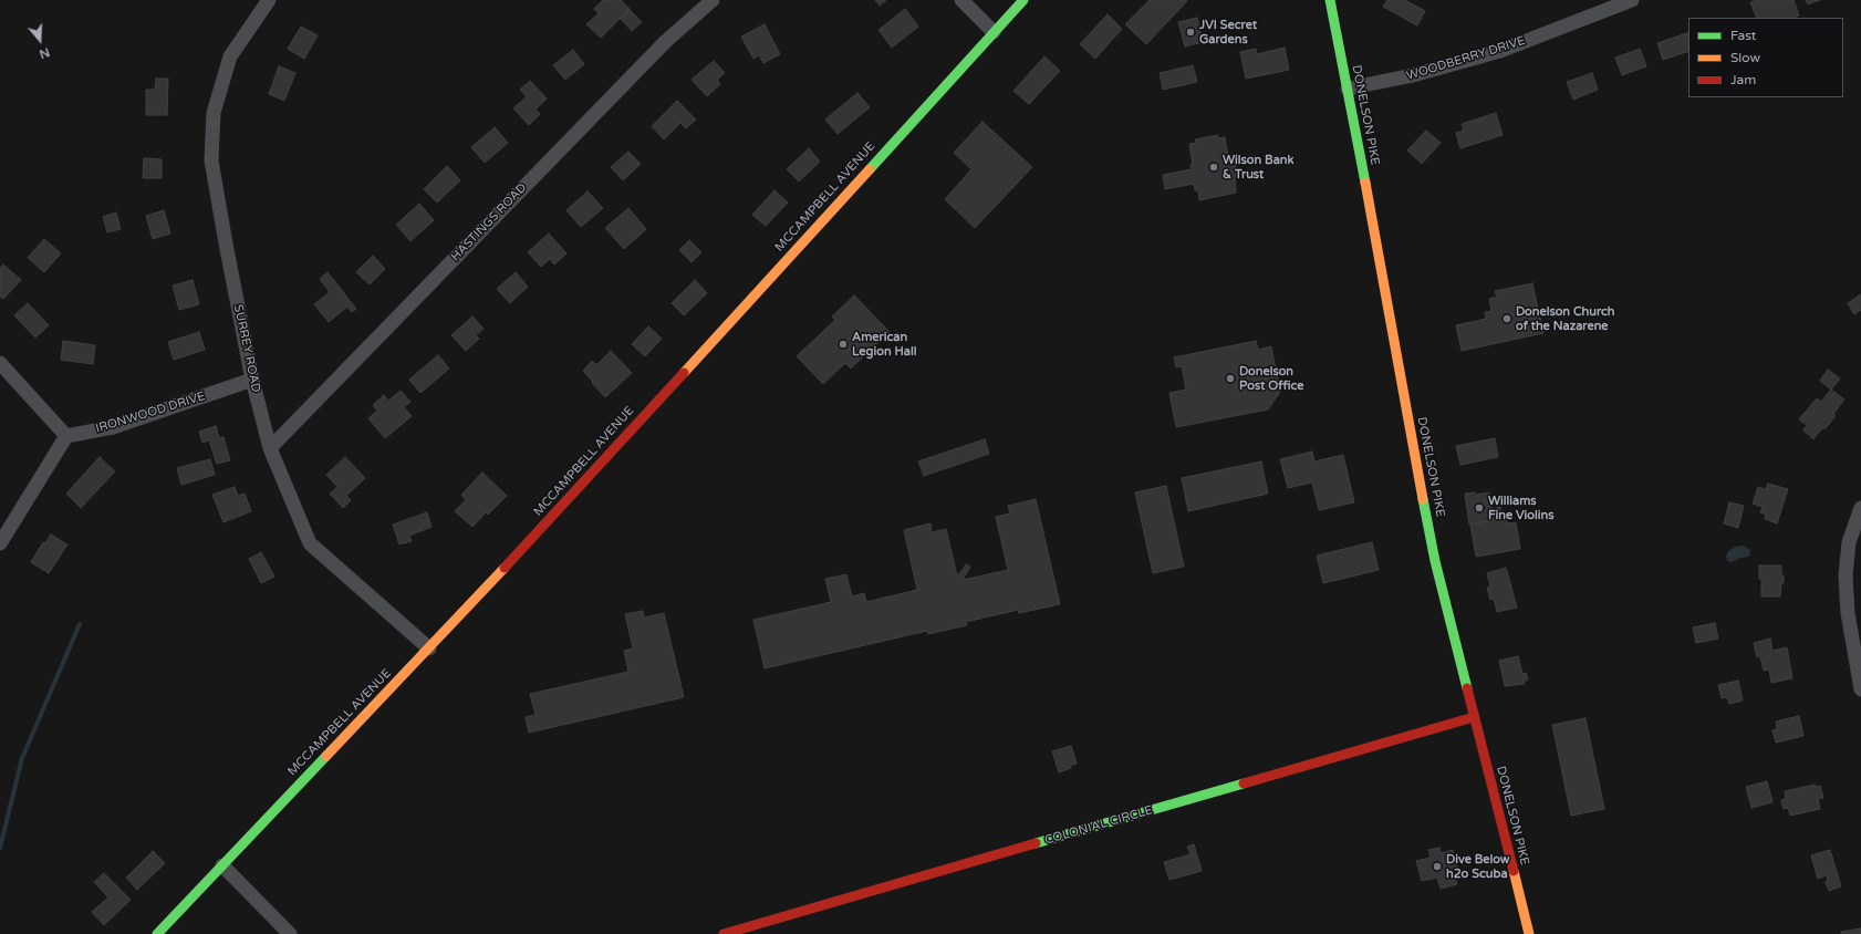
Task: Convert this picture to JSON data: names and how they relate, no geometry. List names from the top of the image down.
{
  "streets": {
    "street": [
      "WOODBERRY DRIVE",
      "DONELSON PIKE",
      "MCCAMPBELL AVENUE",
      "HASTINGS ROAD",
      "SURREY ROAD",
      "IRONWOOD DRIVE",
      "COLONIAL CIRCLE"
    ]
  },
  "crossings": [
    ["WOODBERRY DRIVE", "DONELSON PIKE"],
    ["DONELSON PIKE", "COLONIAL CIRCLE"],
    ["MCCAMPBELL AVENUE", "SURREY ROAD"],
    ["HASTINGS ROAD", "SURREY ROAD"],
    ["SURREY ROAD", "IRONWOOD DRIVE"]
  ],
  "places": [
    "JVI Secret Gardens",
    "Wilson Bank & Trust",
    "Donelson Church of the Nazarene",
    "American Legion Hall",
    "Donelson Post Office",
    "Williams Fine Violins",
    "Dive Below h2o Scuba"
  ],
  "legend": ["Fast", "Slow", "Jam"],
  "north": "bottom"
}
